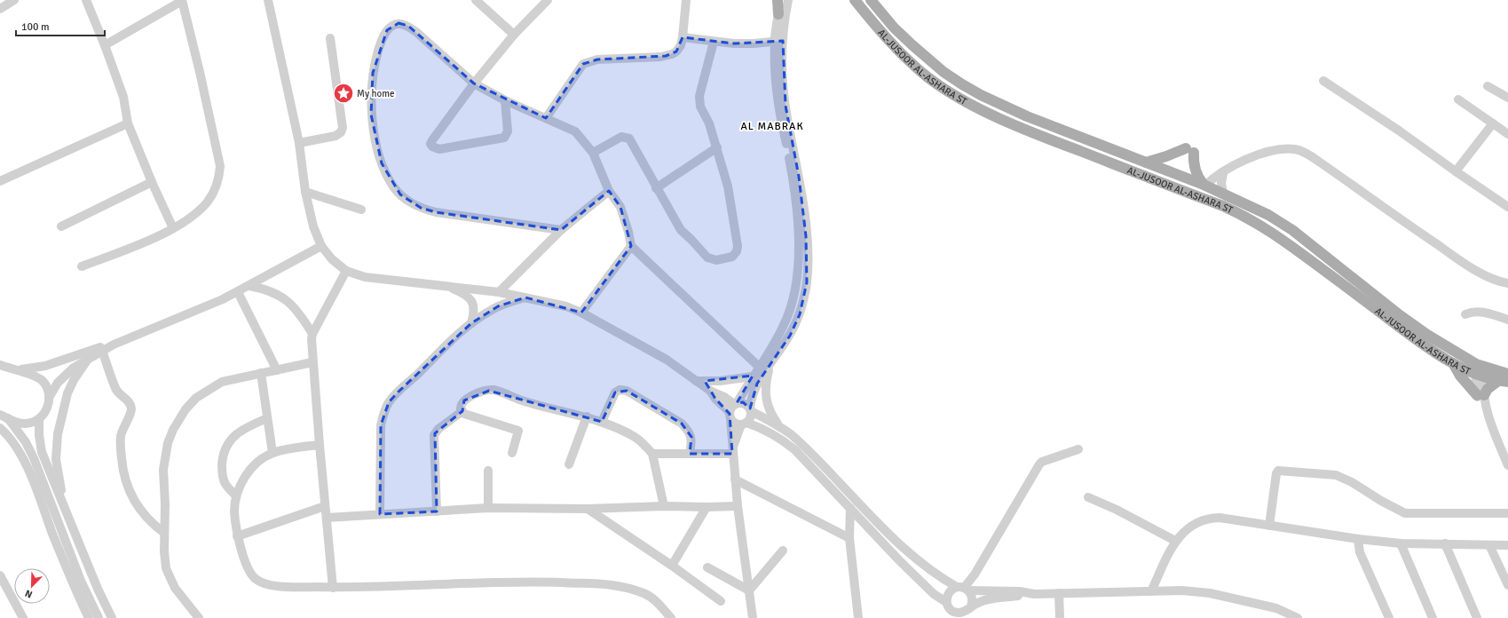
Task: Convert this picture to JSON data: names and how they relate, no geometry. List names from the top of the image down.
{
  "streets": {
    "main road": ["AL-JUSOOR AL-ASHARA ST"]
  },
  "districts": ["AL MABRAK"],
  "places": {
    "place": ["My home"]
  },
  "scale_bar": "100 m",
  "north": "bottom left"
}
